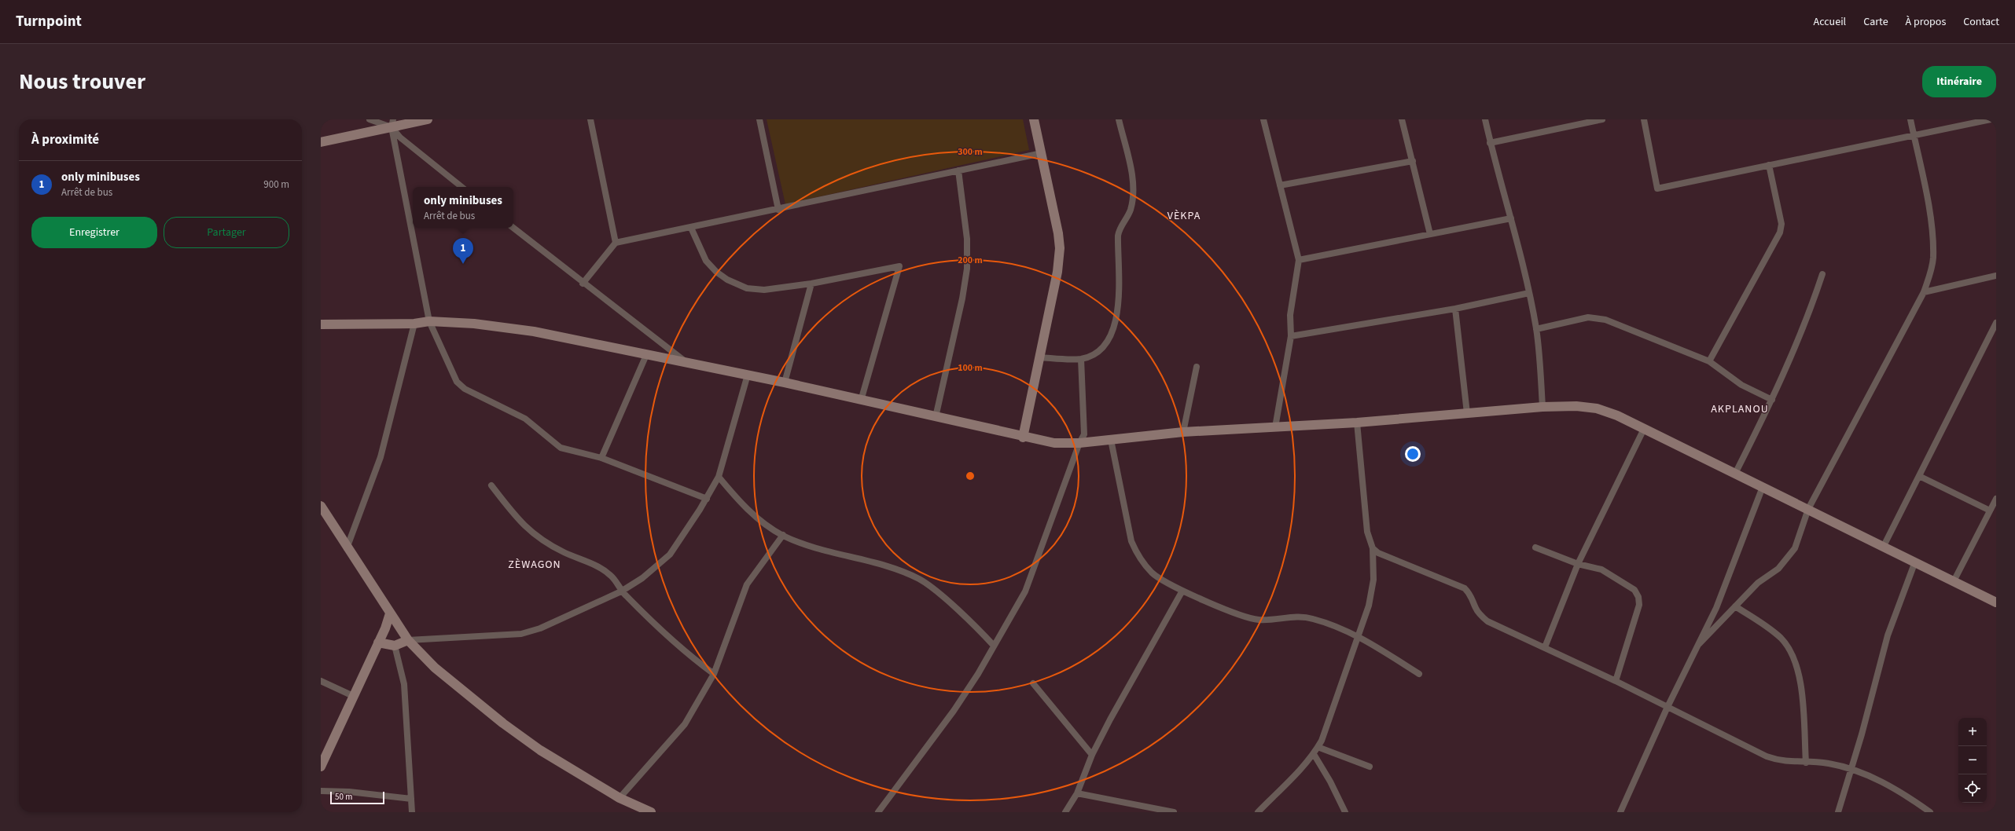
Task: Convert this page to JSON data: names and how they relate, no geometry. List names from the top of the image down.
{
  "districts": ["VÈKPA", "AKPLANOU", "ZÈWAGON"],
  "scale_bar": "50 m",
  "page": {
    "header": "Turnpoint",
    "nav": [
      "Accueil",
      "Carte",
      "À propos",
      "Contact"
    ],
    "title": "Nous trouver",
    "buttons": [
      "Itinéraire",
      ["Enregistrer", "Partager"]
    ],
    "heading": "À proximité",
    "list": [
      {
        "mark": "1",
        "name": "only minibuses",
        "note": "Arrêt de bus",
        "value": "900 m"
      }
    ],
    "popup": ["only minibuses", "Arrêt de bus"],
    "pins": "1",
    "map_buttons": ["+", "−"],
    "scale": "50 m"
  },
  "rings": ["300 m", "200 m", "100 m"]
}
